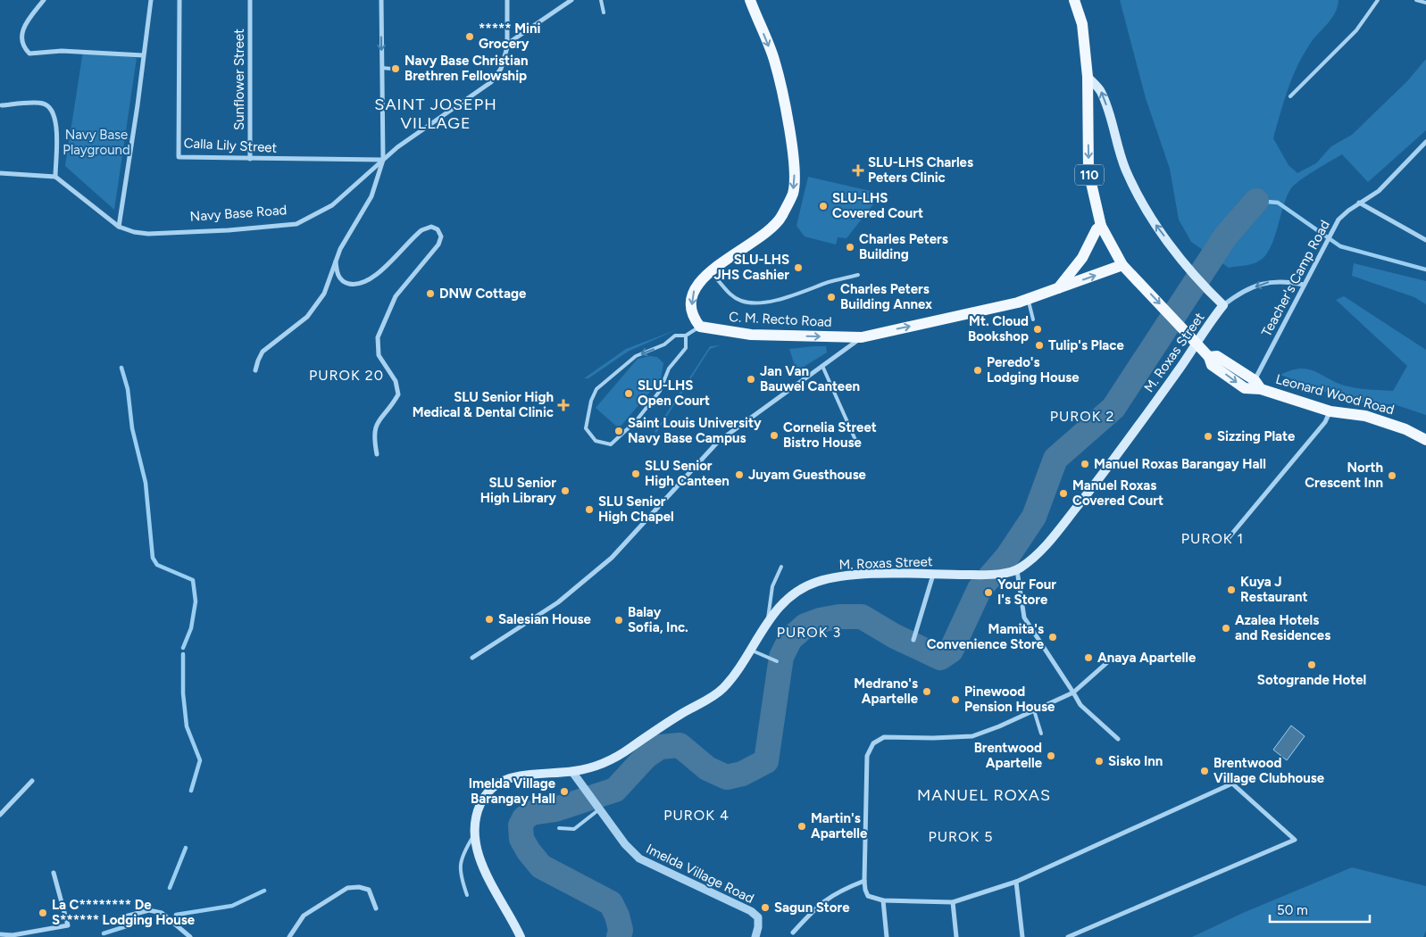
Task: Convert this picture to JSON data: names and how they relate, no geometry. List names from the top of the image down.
{
  "streets": {
    "main road": [
      "110",
      "C. M. Recto Road",
      "M. Roxas Street",
      "Leonard Wood Road"
    ],
    "street": [
      "Sunflower Street",
      "Calla Lily Street",
      "Navy Base Road",
      "Teacher's Camp Road",
      "Imelda Village Road"
    ]
  },
  "crossings": [
    ["Sunflower Street", "Calla Lily Street"],
    ["Calla Lily Street", "Navy Base Road"],
    ["Teacher's Camp Road", "M. Roxas Street"],
    ["Teacher's Camp Road", "Leonard Wood Road"],
    ["C. M. Recto Road", "Leonard Wood Road"],
    ["M. Roxas Street", "Imelda Village Road"]
  ],
  "one_way": ["C. M. Recto Road"],
  "districts": [
    "SAINT JOSEPH VILLAGE",
    "PUROK 20",
    "PUROK 2",
    "PUROK 1",
    "PUROK 3",
    "MANUEL ROXAS",
    "PUROK 4",
    "PUROK 5"
  ],
  "parks": ["Navy Base Playground"],
  "places": {
    "other": [
      "***** Mini Grocery",
      "Navy Base Christian Brethren Fellowship",
      "SLU-LHS Covered Court",
      "Charles Peters Building",
      "SLU-LHS JHS Cashier",
      "DNW Cottage",
      "Charles Peters Building Annex",
      "Mt. Cloud Bookshop",
      "Tulip's Place",
      "Peredo's Lodging House",
      "Jan Van Bauwel Canteen",
      "SLU-LHS Open Court",
      "Saint Louis University Navy Base Campus",
      "Cornelia Street Bistro House",
      "Sizzing Plate",
      "Manuel Roxas Barangay Hall",
      "SLU Senior High Canteen",
      "Juyam Guesthouse",
      "North Crescent Inn",
      "SLU Senior High Library",
      "Manuel Roxas Covered Court",
      "SLU Senior High Chapel",
      "Kuya J Restaurant",
      "Your Four I's Store",
      "Salesian House",
      "Balay Sofia, Inc.",
      "Azalea Hotels and Residences",
      "Mamita's Convenience Store",
      "Anaya Apartelle",
      "Sotogrande Hotel",
      "Medrano's Apartelle",
      "Pinewood Pension House",
      "Brentwood Apartelle",
      "Sisko Inn",
      "Brentwood Village Clubhouse",
      "Imelda Village Barangay Hall",
      "Martin's Apartelle",
      "Sagun Store",
      "La C******** De S****** Lodging House"
    ],
    "health": ["SLU-LHS Charles Peters Clinic", "SLU Senior High Medical & Dental Clinic"]
  },
  "scale_bar": "50 m"
}
